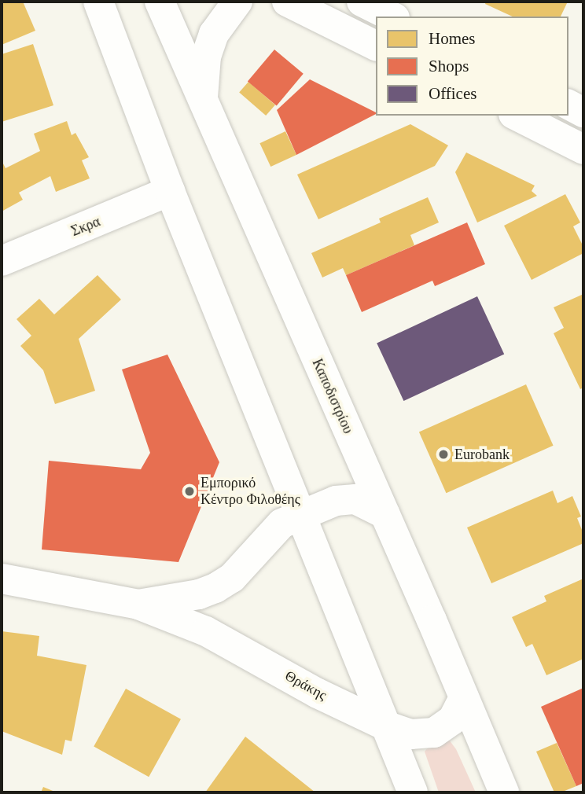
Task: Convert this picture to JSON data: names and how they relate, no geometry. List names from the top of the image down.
{
  "streets": {
    "main road": ["Σκρα", "Καποδιστρίου", "Θράκης"]
  },
  "crossings": [
    ["Καποδιστρίου", "Θράκης"]
  ],
  "places": ["Eurobank", "Εμπορικό Κέντρο Φιλοθέης"],
  "legend": ["Homes", "Shops", "Offices"]
}
